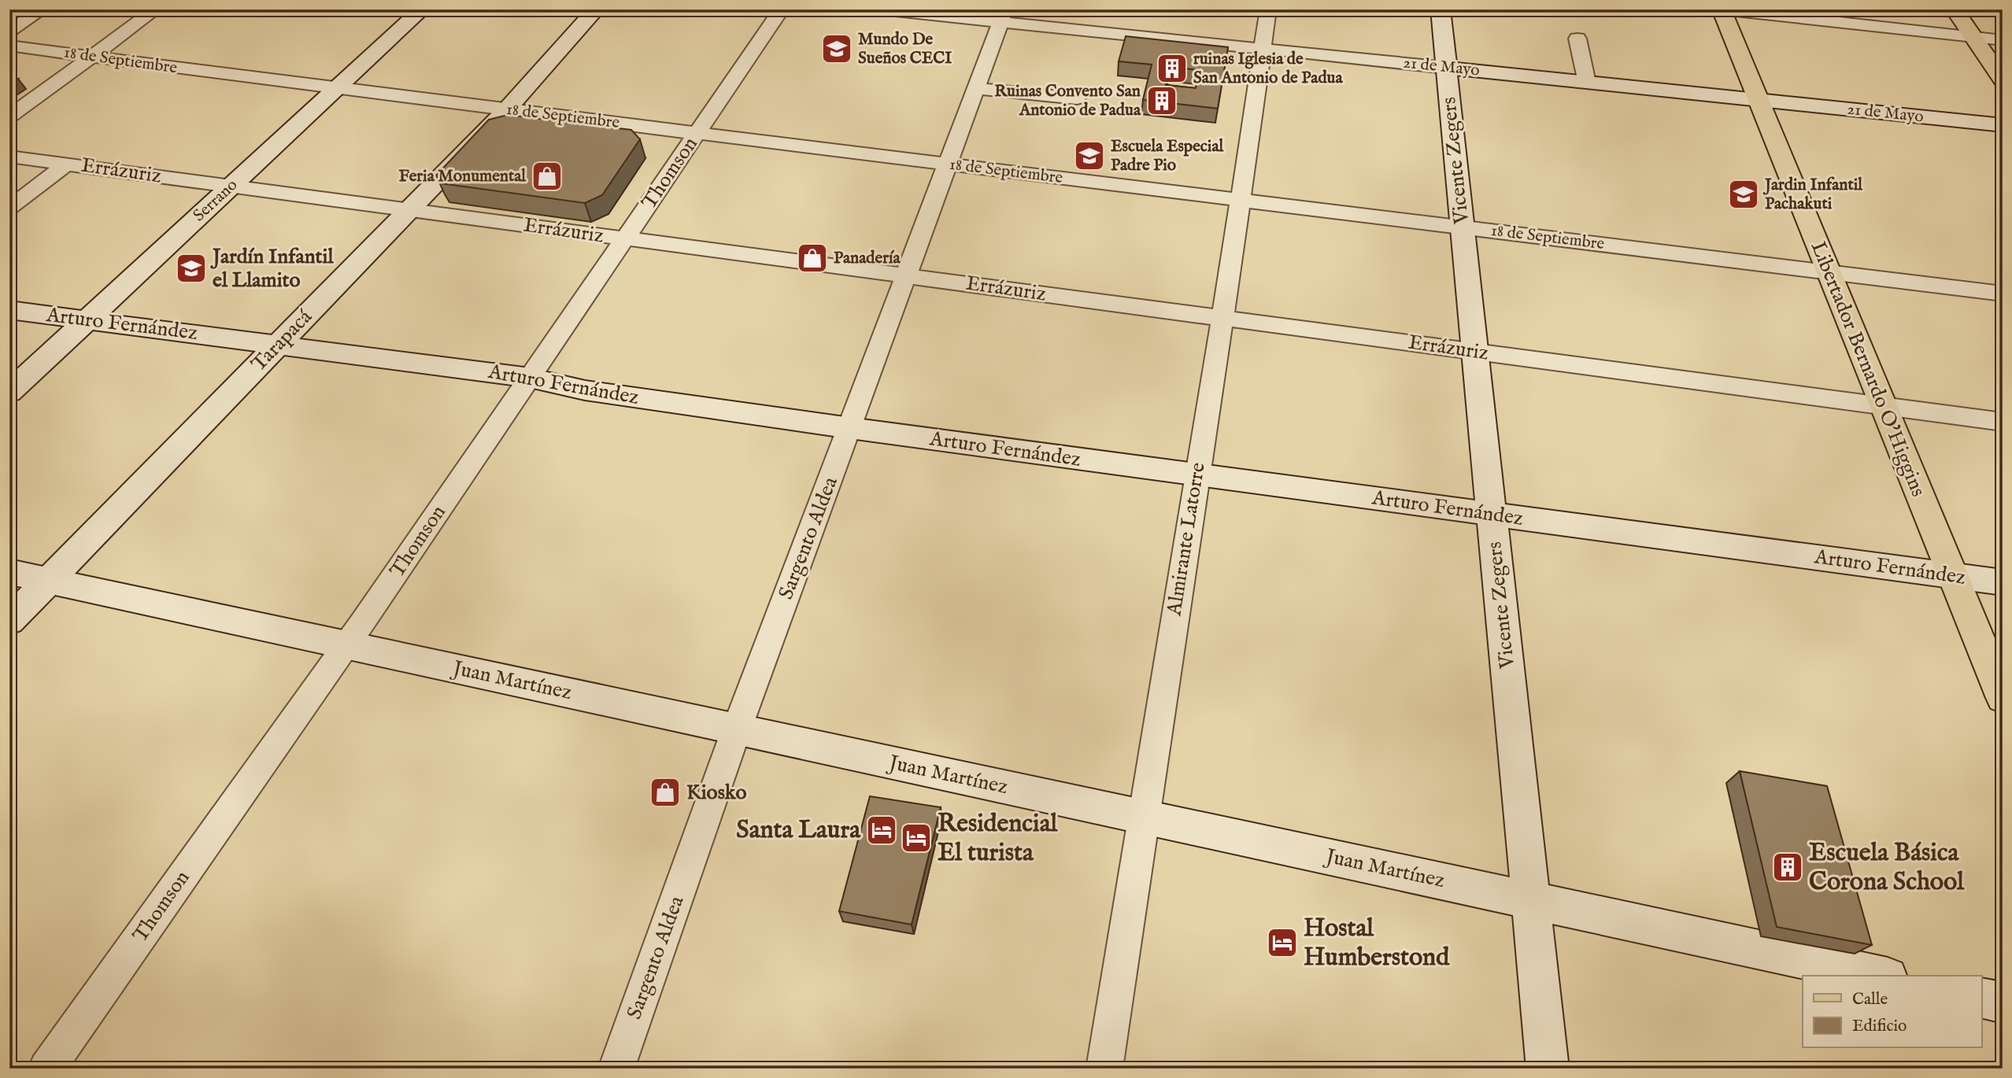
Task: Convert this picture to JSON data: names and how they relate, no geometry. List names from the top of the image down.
{
  "streets": {
    "main road": ["Libertador Bernardo O'Higgins"],
    "street": [
      "18 de Septiembre",
      "21 de Mayo",
      "Vicente Zegers",
      "Errázuriz",
      "Thomson",
      "Serrano",
      "Arturo Fernández",
      "Tarapacá",
      "Sargento Aldea",
      "Almirante Latorre",
      "Juan Martínez"
    ]
  },
  "crossings": [
    ["18 de Septiembre", "Vicente Zegers"],
    ["18 de Septiembre", "Thomson"],
    ["18 de Septiembre", "Serrano"],
    ["18 de Septiembre", "Tarapacá"],
    ["18 de Septiembre", "Libertador Bernardo O'Higgins"],
    ["18 de Septiembre", "Sargento Aldea"],
    ["18 de Septiembre", "Almirante Latorre"],
    ["21 de Mayo", "Vicente Zegers"],
    ["21 de Mayo", "Libertador Bernardo O'Higgins"],
    ["21 de Mayo", "Sargento Aldea"],
    ["21 de Mayo", "Almirante Latorre"],
    ["Vicente Zegers", "Errázuriz"],
    ["Vicente Zegers", "Arturo Fernández"],
    ["Vicente Zegers", "Juan Martínez"],
    ["Errázuriz", "Thomson"],
    ["Errázuriz", "Serrano"],
    ["Errázuriz", "Tarapacá"],
    ["Errázuriz", "Libertador Bernardo O'Higgins"],
    ["Errázuriz", "Sargento Aldea"],
    ["Errázuriz", "Almirante Latorre"],
    ["Thomson", "Arturo Fernández"],
    ["Thomson", "Juan Martínez"],
    ["Serrano", "Arturo Fernández"],
    ["Arturo Fernández", "Tarapacá"],
    ["Arturo Fernández", "Libertador Bernardo O'Higgins"],
    ["Arturo Fernández", "Sargento Aldea"],
    ["Arturo Fernández", "Almirante Latorre"],
    ["Tarapacá", "Juan Martínez"],
    ["Sargento Aldea", "Juan Martínez"],
    ["Almirante Latorre", "Juan Martínez"]
  ],
  "places": {
    "school or university": [
      "Mundo De Sueños CECI",
      "Escuela Especial Padre Pio",
      "Jardin Infantil Pachakuti",
      "Jardín Infantil el Llamito"
    ],
    "building": ["ruinas Iglesia de San Antonio de Padua", "Ruinas Convento San Antonio de Padua", "Escuela Básica Corona School"],
    "shop": ["Feria Monumental", "Panadería", "Kiosko"],
    "hotel": ["Santa Laura", "Residencial El turista", "Hostal Humberstond"]
  },
  "legend": ["Calle", "Edificio"]
}
